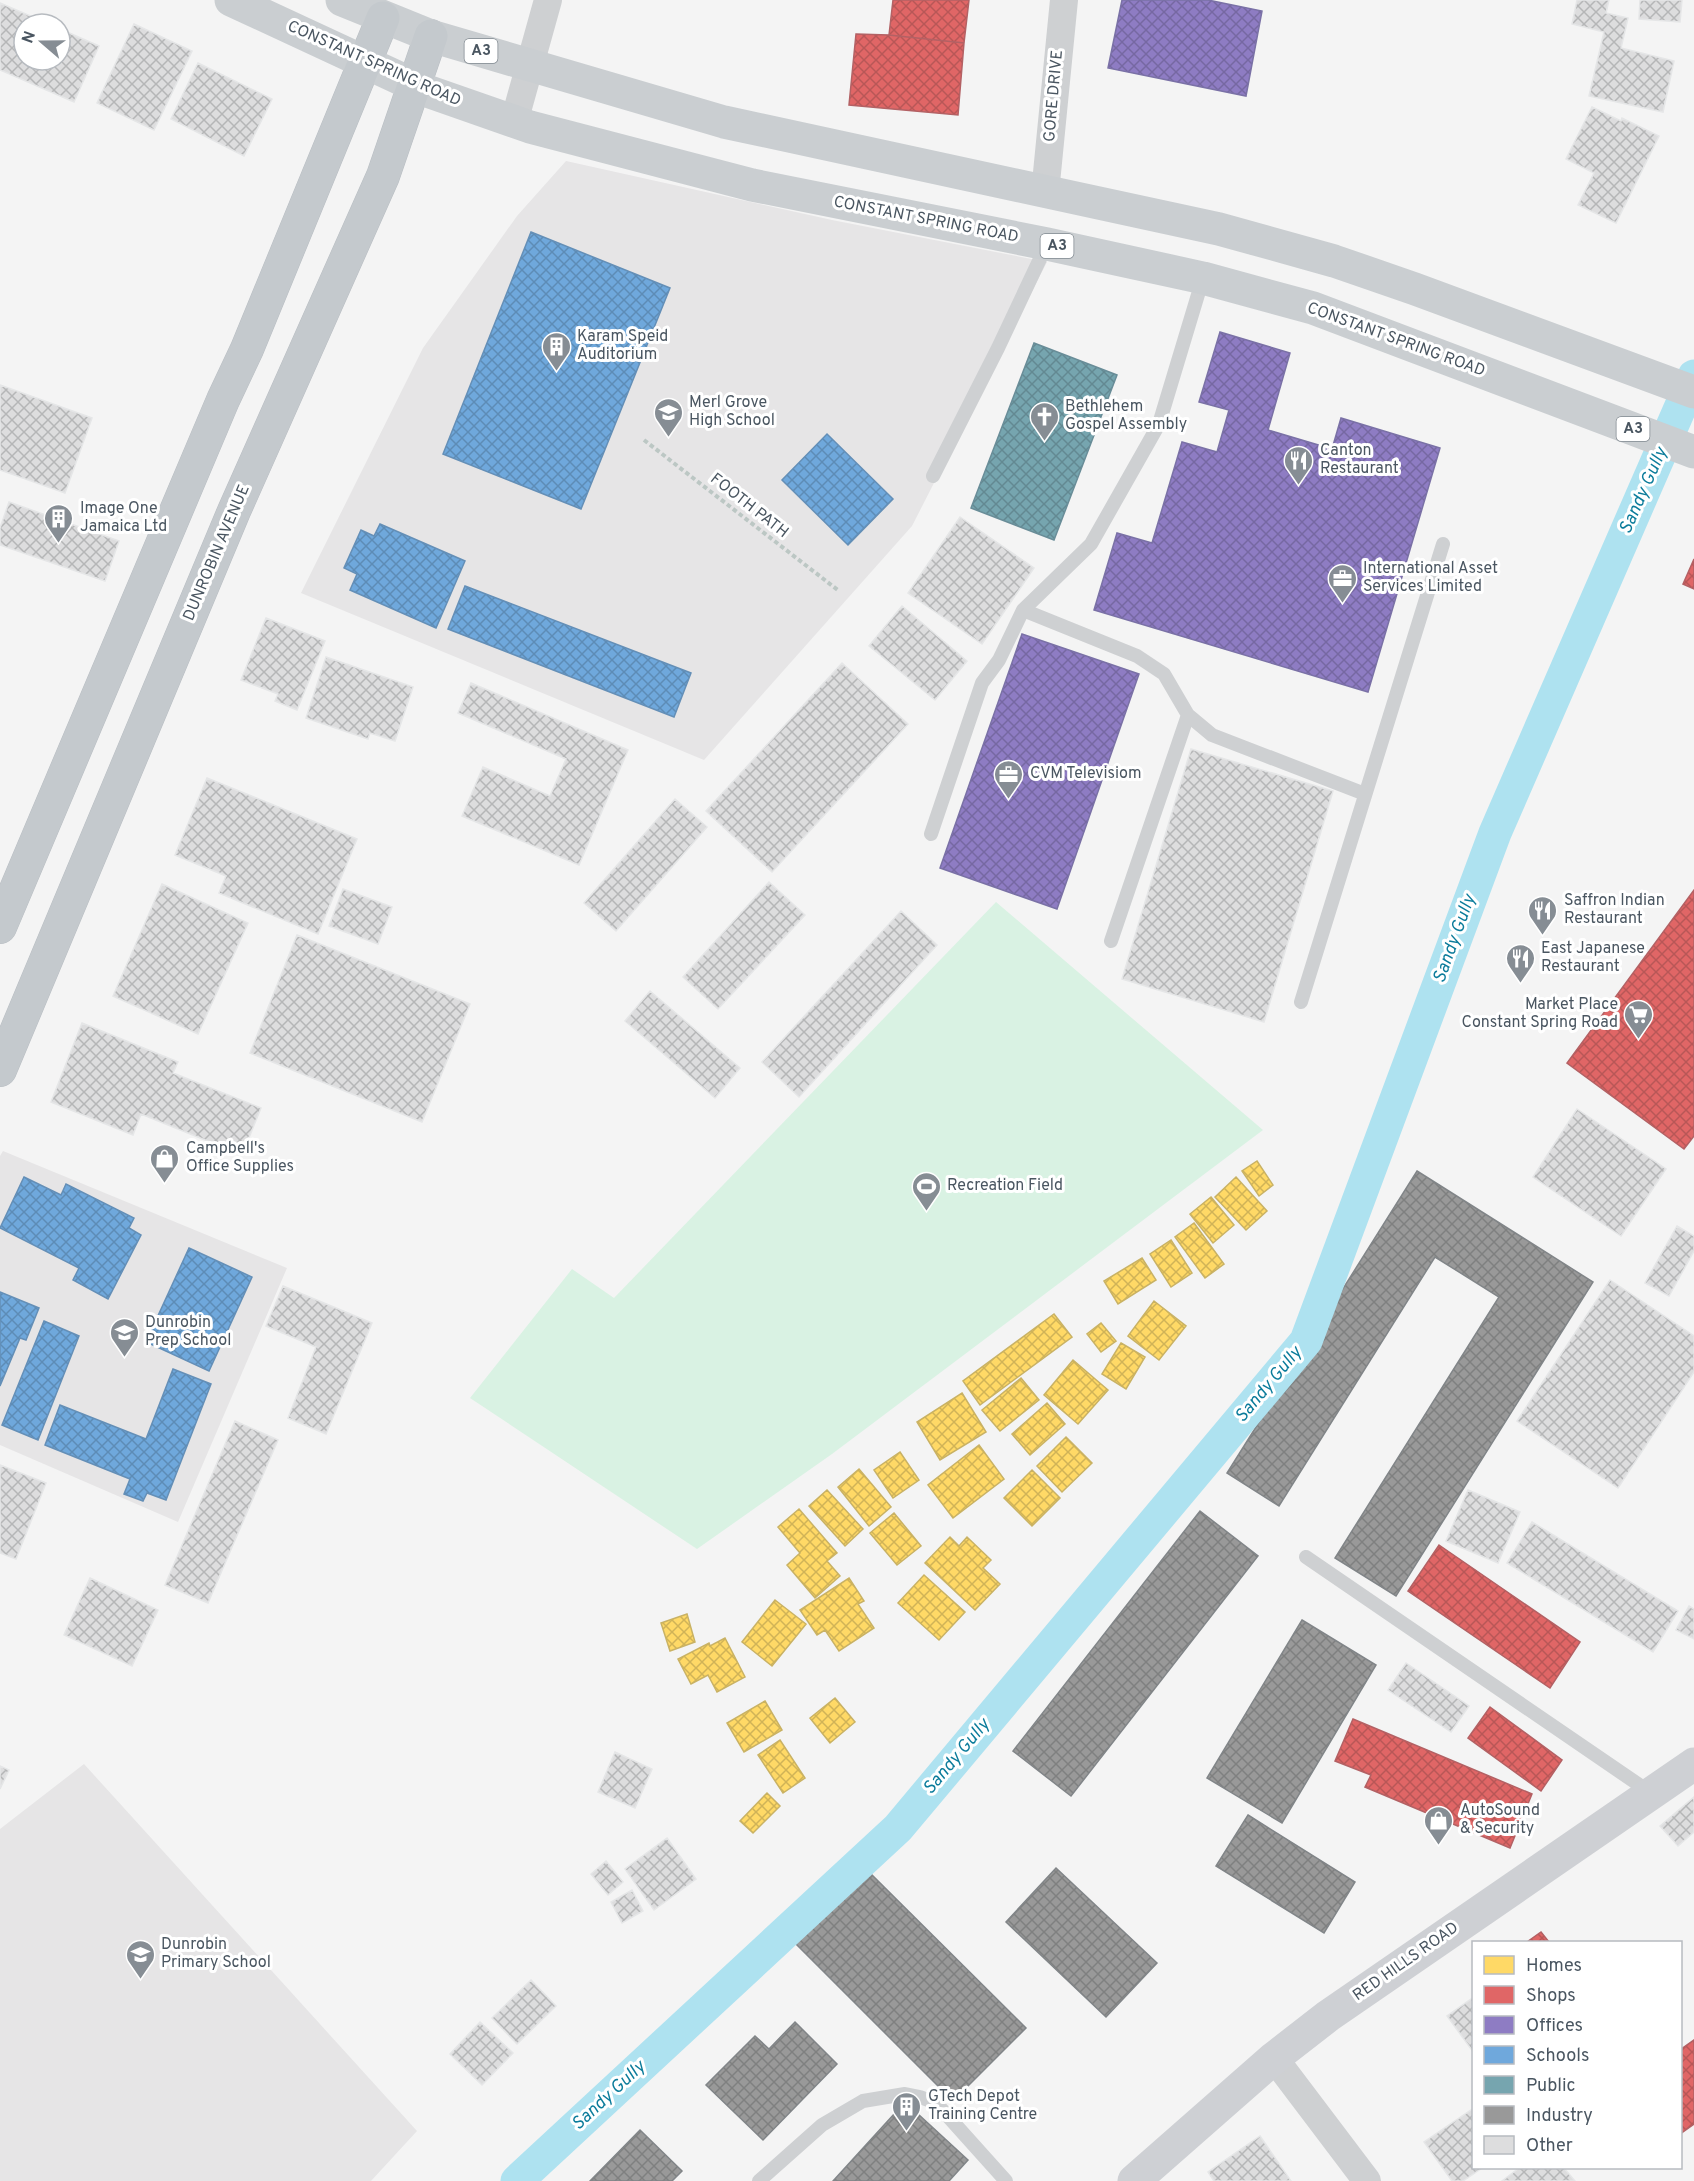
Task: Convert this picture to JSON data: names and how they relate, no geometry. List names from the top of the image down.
{
  "streets": {
    "highway": ["DUNROBIN AVENUE"],
    "main road": ["A3", "CONSTANT SPRING ROAD", "RED HILLS ROAD"],
    "street": ["GORE DRIVE"],
    "path": ["FOOTH PATH"]
  },
  "crossings": [
    ["A3", "GORE DRIVE"],
    ["A3", "DUNROBIN AVENUE"],
    ["CONSTANT SPRING ROAD", "DUNROBIN AVENUE"]
  ],
  "water": ["Sandy Gully"],
  "places": {
    "building": ["Karam Speid Auditorium", "Image One Jamaica Ltd", "GTech Depot Training Centre"],
    "school or university": ["Merl Grove High School", "Dunrobin Prep School", "Dunrobin Primary School"],
    "church": ["Bethlehem Gospel Assembly"],
    "restaurant": ["Canton Restaurant", "Saffron Indian Restaurant", "East Japanese Restaurant"],
    "office": ["International Asset Services Limited", "CVM Televisiom"],
    "supermarket": ["Market Place Constant Spring Road"],
    "shop": ["Campbell's Office Supplies", "AutoSound & Security"],
    "sports": ["Recreation Field"]
  },
  "legend": [
    "Homes",
    "Shops",
    "Offices",
    "Schools",
    "Public",
    "Industry",
    "Other"
  ],
  "north": "left"
}
